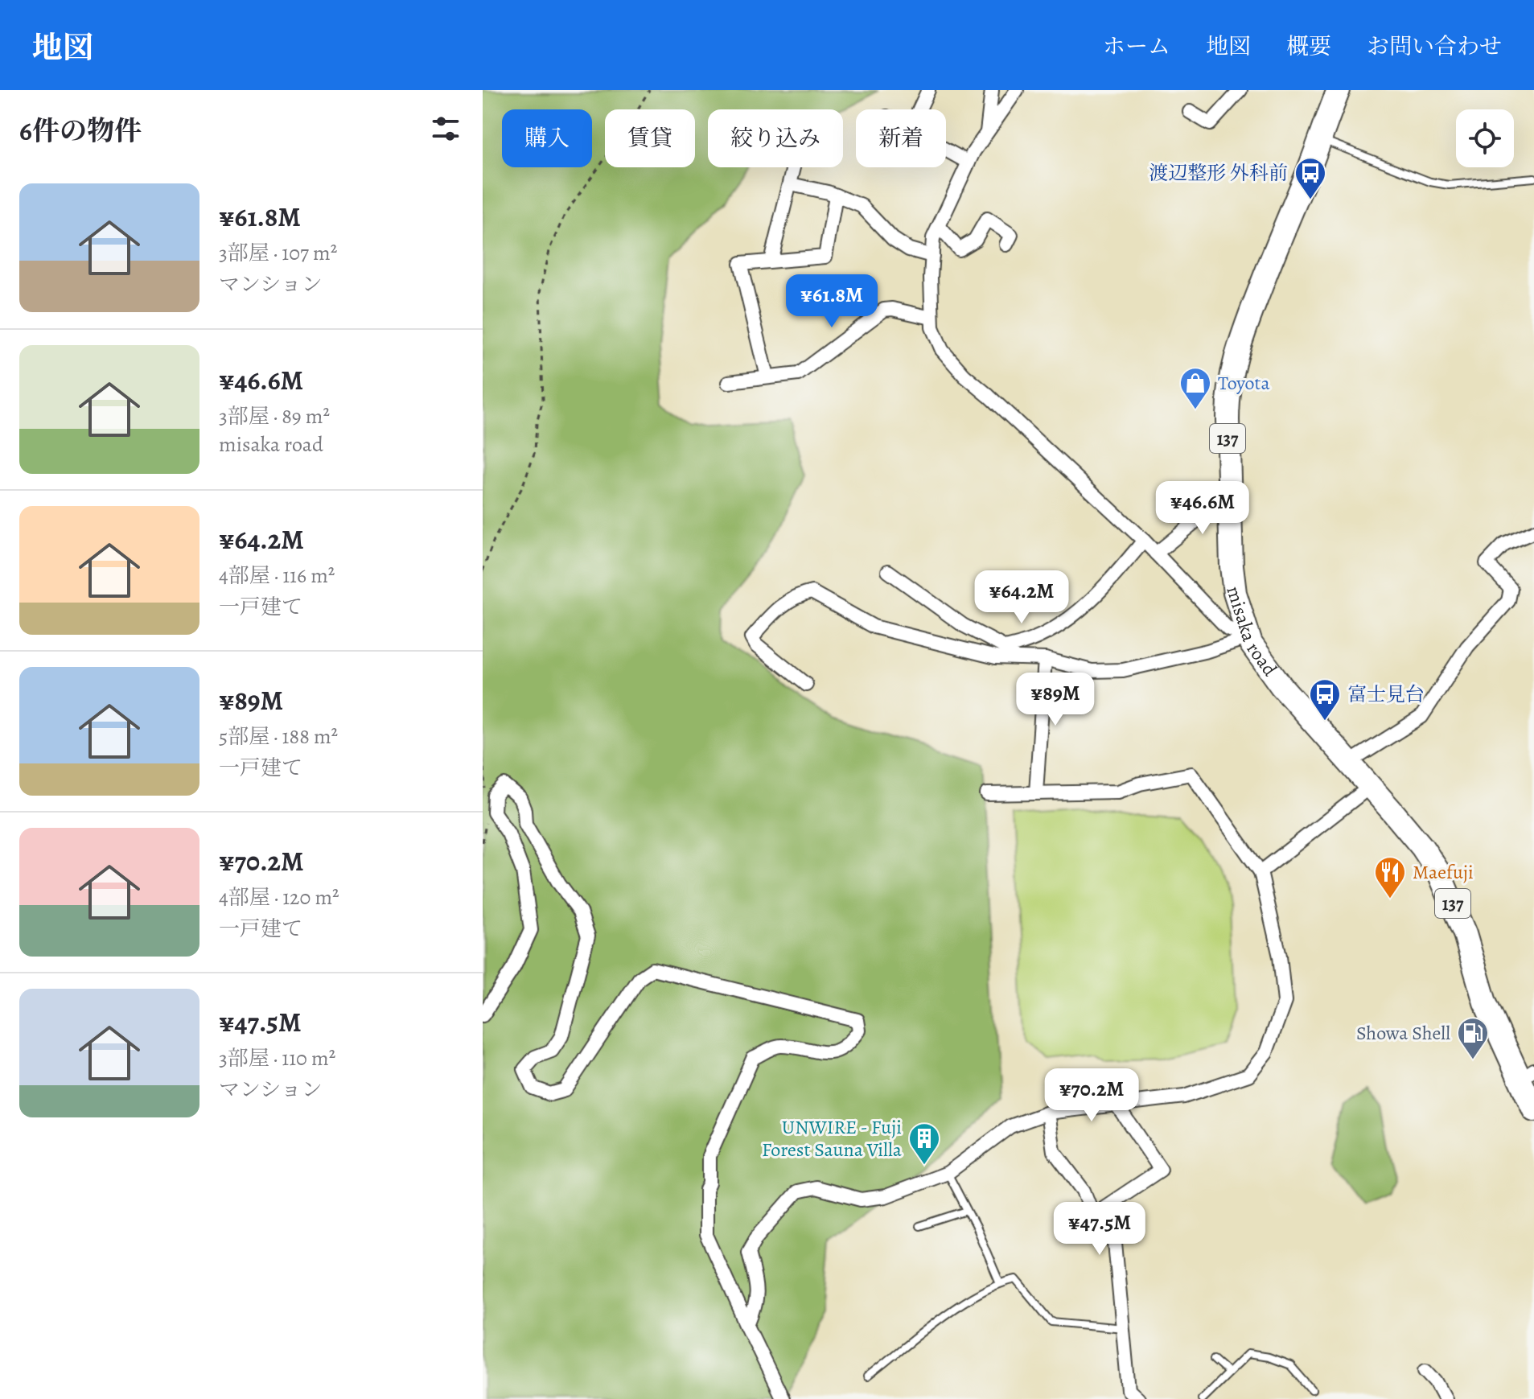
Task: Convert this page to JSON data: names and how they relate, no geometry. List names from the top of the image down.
{
  "streets": {
    "highway": ["137", "misaka road"]
  },
  "places": {
    "bus stop": ["渡辺整形 外科前", "富士見台"],
    "shop": ["Toyota"],
    "restaurant": ["Maefuji"],
    "fuel station": ["Showa Shell"],
    "building": ["UNWIRE - Fuji Forest Sauna Villa"]
  },
  "page": {
    "header": "地図",
    "nav": [
      "ホーム",
      "地図",
      "概要",
      "お問い合わせ"
    ],
    "heading": "6件の物件",
    "chip": [
      "購入",
      "賃貸",
      "絞り込み",
      "新着"
    ],
    "list": [
      {
        "name": "¥61.8M",
        "note": "3部屋 · 107 m² · マンション"
      },
      {
        "name": "¥46.6M",
        "note": "3部屋 · 89 m² · misaka road"
      },
      {
        "name": "¥64.2M",
        "note": "4部屋 · 116 m² · 一戸建て"
      },
      {
        "name": "¥89M",
        "note": "5部屋 · 188 m² · 一戸建て"
      },
      {
        "name": "¥70.2M",
        "note": "4部屋 · 120 m² · 一戸建て"
      },
      {
        "name": "¥47.5M",
        "note": "3部屋 · 110 m² · マンション"
      }
    ],
    "price": [
      "¥61.8M",
      "¥46.6M",
      "¥64.2M",
      "¥89M",
      "¥70.2M",
      "¥47.5M"
    ]
  }
}
